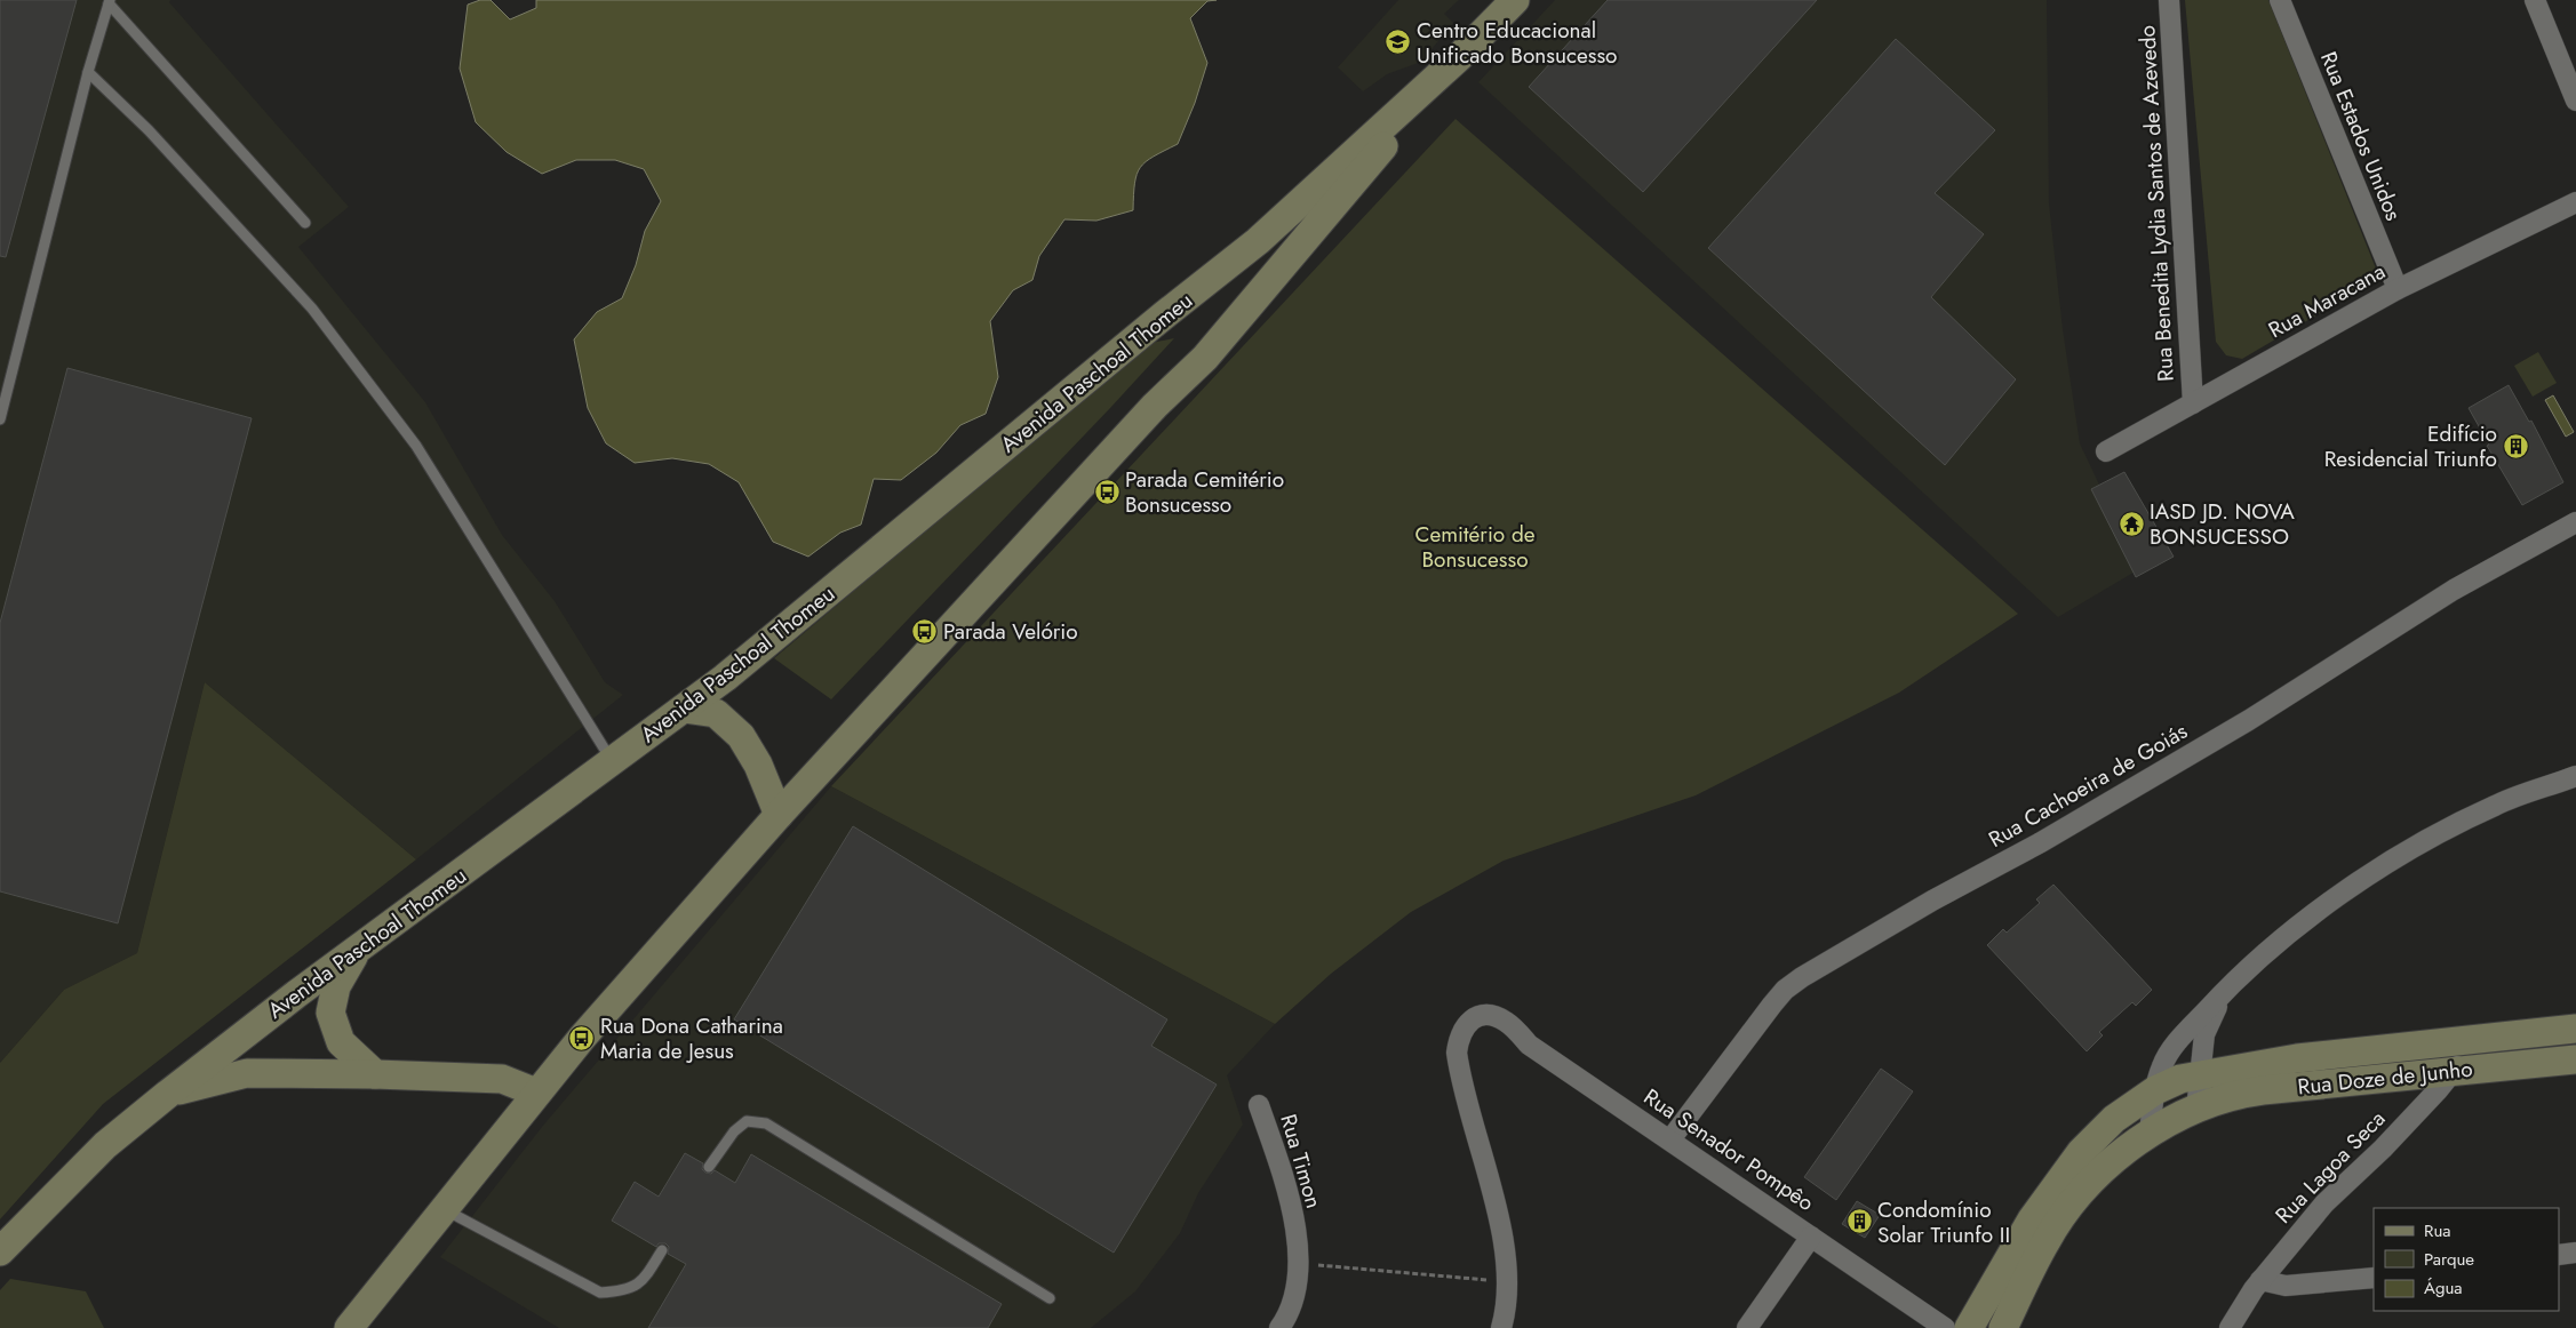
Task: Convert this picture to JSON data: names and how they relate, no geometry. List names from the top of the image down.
{
  "streets": {
    "main road": ["Avenida Paschoal Thomeu", "Rua Doze de Junho"],
    "street": [
      "Rua Estados Unidos",
      "Rua Benedita Lydia Santos de Azevedo",
      "Rua Maracana",
      "Rua Cachoeira de Goiás",
      "Rua Senador Pompêo",
      "Rua Timon",
      "Rua Lagoa Seca"
    ]
  },
  "crossings": [
    ["Rua Estados Unidos", "Rua Maracana"],
    ["Rua Benedita Lydia Santos de Azevedo", "Rua Maracana"],
    ["Rua Cachoeira de Goiás", "Rua Senador Pompêo"],
    ["Rua Doze de Junho", "Rua Lagoa Seca"]
  ],
  "parks": ["Cemitério de Bonsucesso"],
  "places": {
    "school or university": ["Centro Educacional Unificado Bonsucesso"],
    "building": ["Edifício Residencial Triunfo", "Condomínio Solar Triunfo II"],
    "bus stop": ["Parada Cemitério Bonsucesso", "Parada Velório", "Rua Dona Catharina Maria de Jesus"],
    "temple": ["IASD JD. NOVA BONSUCESSO"]
  },
  "legend": ["Rua", "Parque", "Água"]
}
